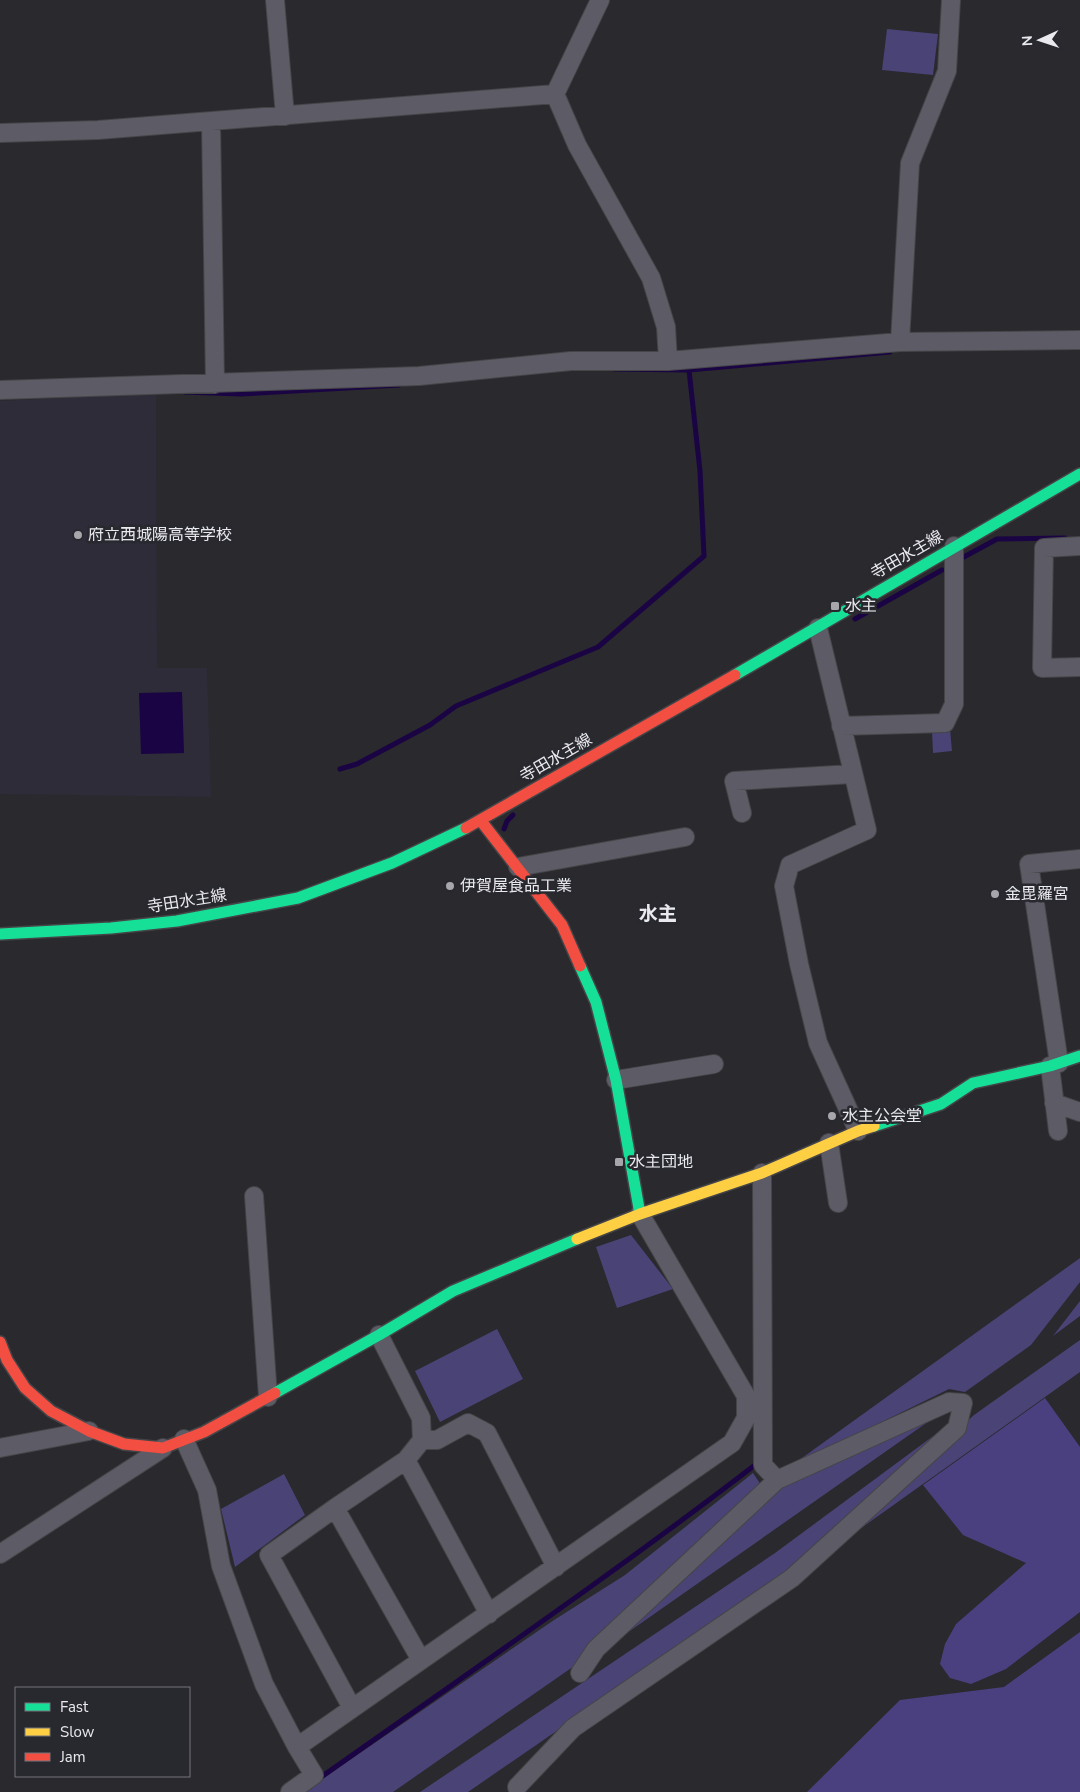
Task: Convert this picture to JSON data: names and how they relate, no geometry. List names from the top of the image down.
{
  "streets": {
    "street": ["寺田水主線"]
  },
  "districts": ["水主"],
  "places": {
    "other": [
      "府立西城陽高等学校",
      "伊賀屋食品工業",
      "金毘羅宮",
      "水主公会堂"
    ],
    "transit": ["水主", "水主団地"]
  },
  "legend": ["Fast", "Slow", "Jam"],
  "north": "left"
}
